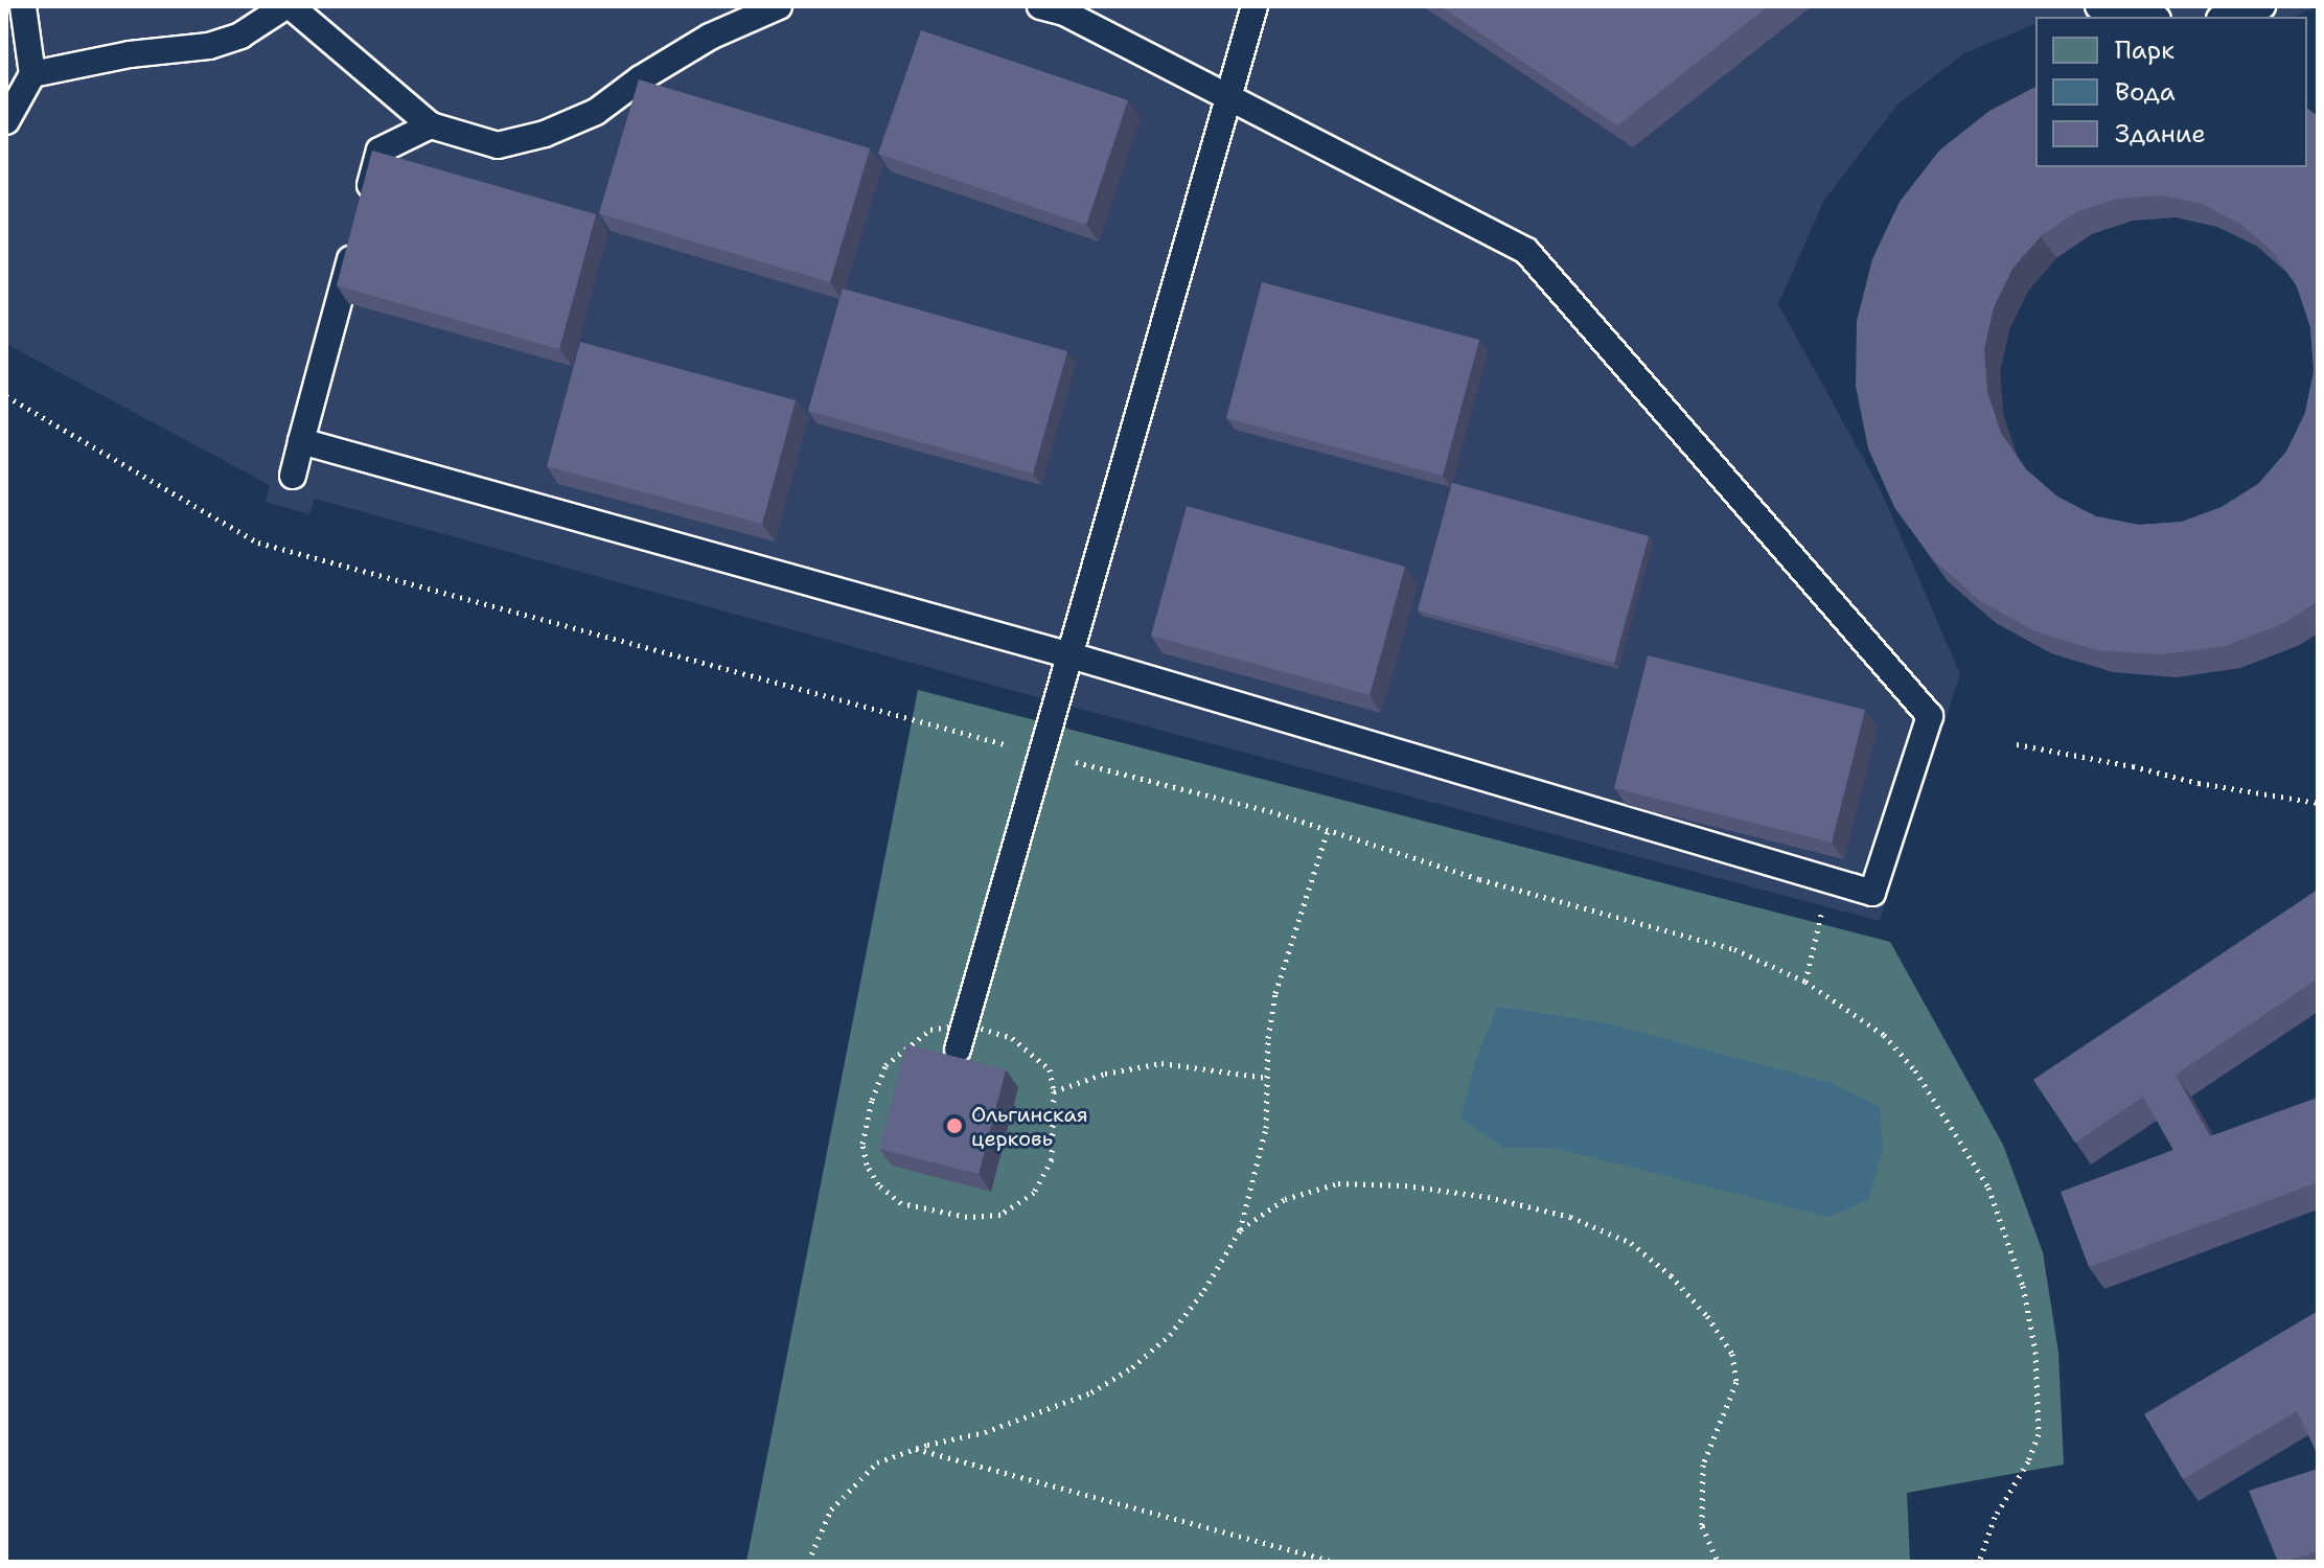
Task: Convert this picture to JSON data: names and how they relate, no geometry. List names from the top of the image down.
{
  "places": ["Ольгинская церковь"],
  "legend": ["Парк", "Вода", "Здание"]
}
